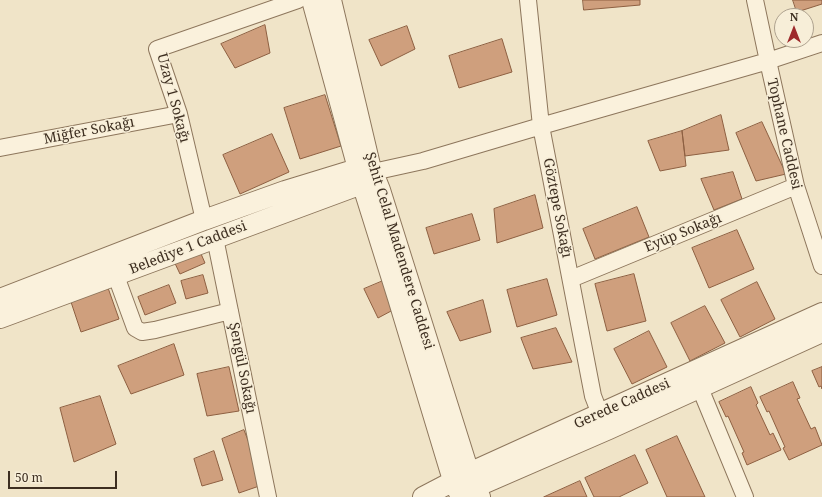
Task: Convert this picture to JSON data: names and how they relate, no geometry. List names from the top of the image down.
{
  "streets": {
    "street": [
      "Uzay 1 Sokağı",
      "Miğfer Sokağı",
      "Tophane Caddesi",
      "Göztepe Sokağı",
      "Eyüp Sokağı",
      "Belediye 1 Caddesi",
      "Şehit Celal Madendere Caddesi",
      "Şengül Sokağı",
      "Gerede Caddesi"
    ]
  },
  "crossings": [
    ["Uzay 1 Sokağı", "Miğfer Sokağı"],
    ["Uzay 1 Sokağı", "Belediye 1 Caddesi"],
    ["Tophane Caddesi", "Eyüp Sokağı"],
    ["Göztepe Sokağı", "Eyüp Sokağı"],
    ["Göztepe Sokağı", "Gerede Caddesi"],
    ["Belediye 1 Caddesi", "Şehit Celal Madendere Caddesi"],
    ["Belediye 1 Caddesi", "Şengül Sokağı"],
    ["Şehit Celal Madendere Caddesi", "Gerede Caddesi"]
  ],
  "scale_bar": "50 m",
  "north": "top"
}
